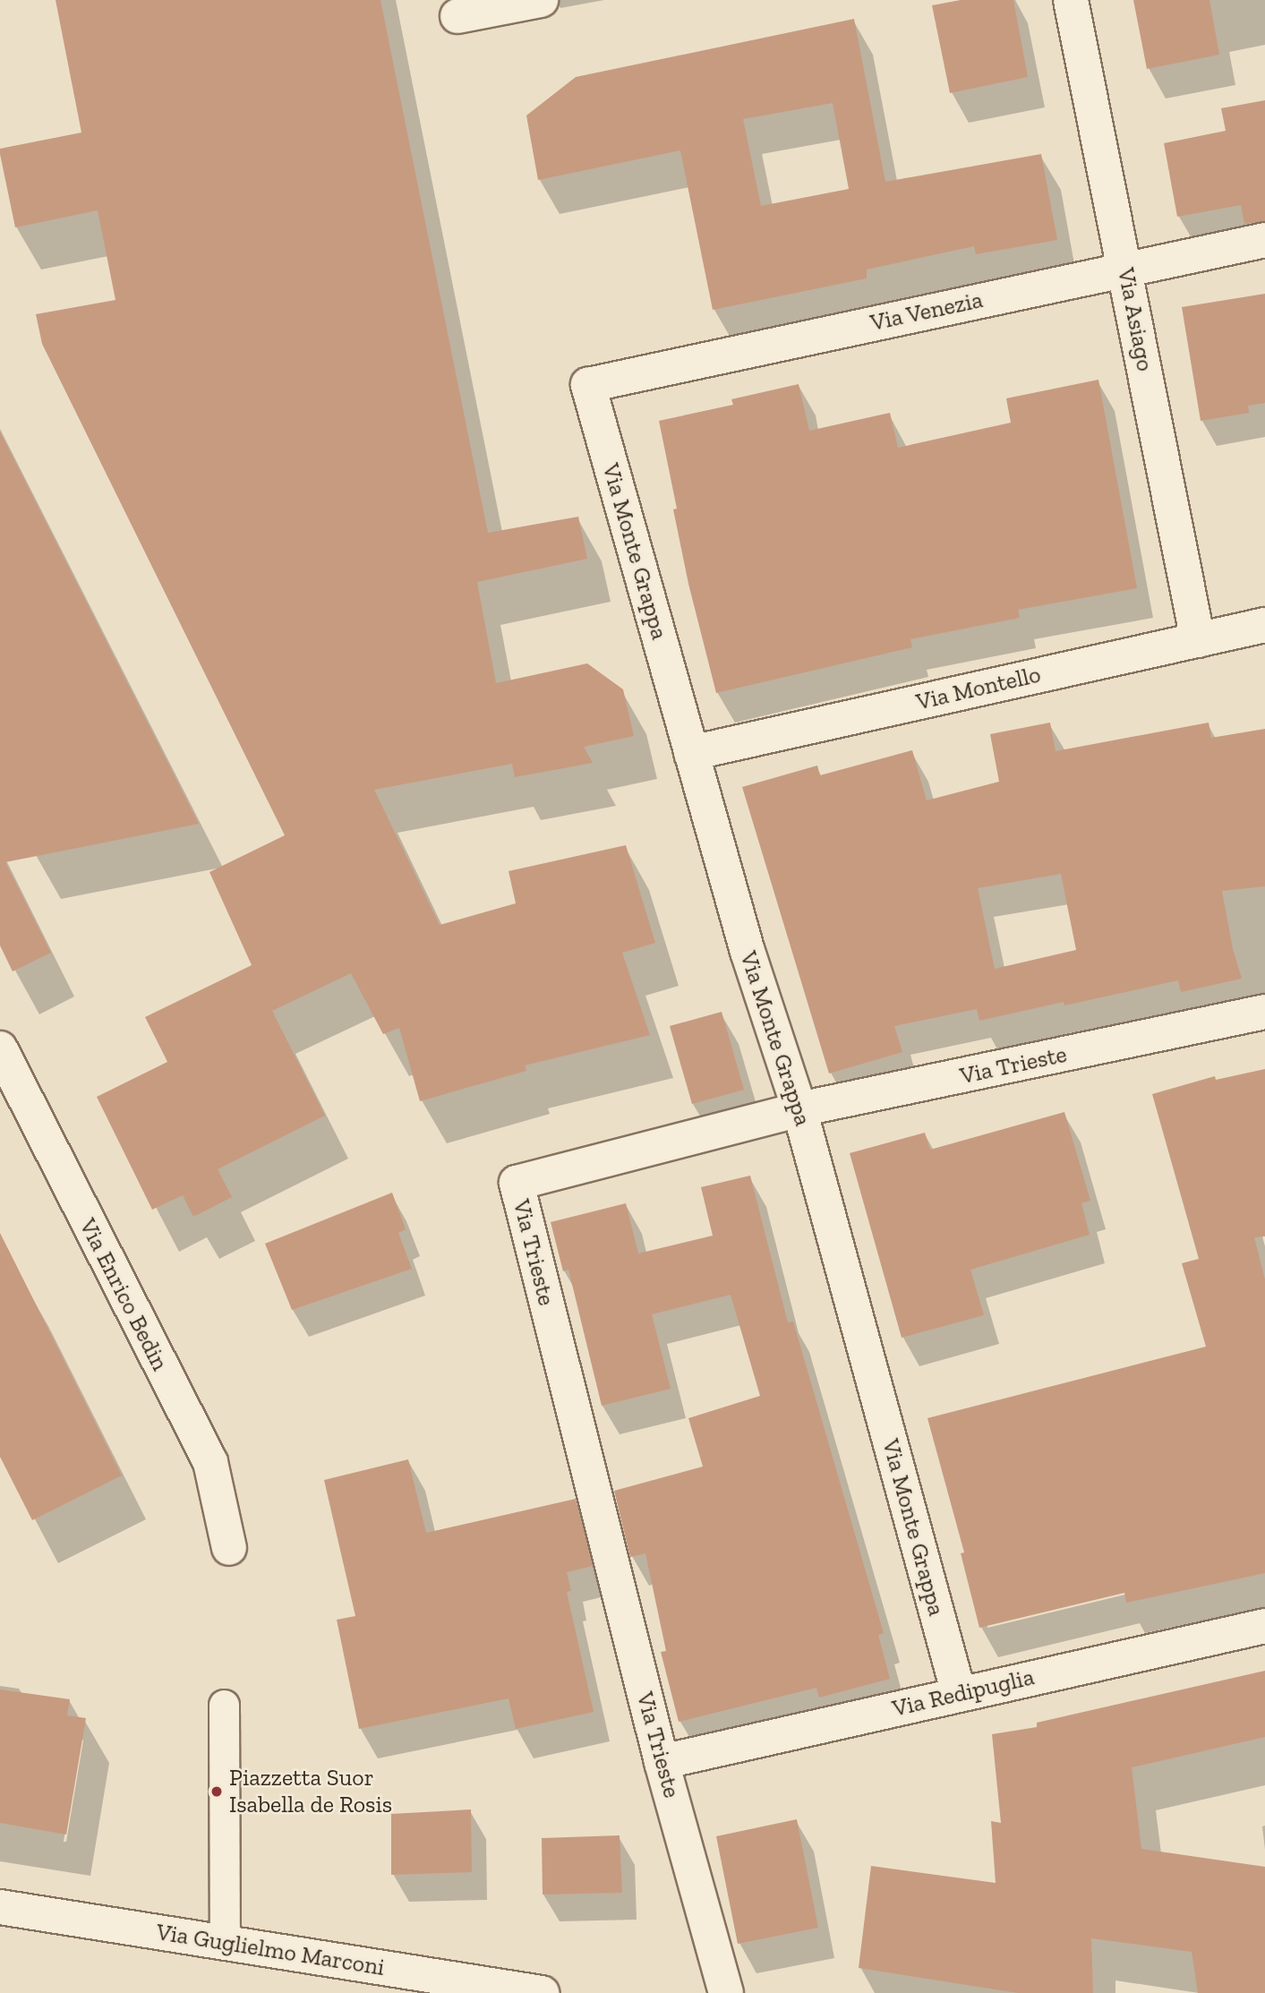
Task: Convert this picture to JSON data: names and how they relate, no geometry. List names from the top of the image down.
{
  "streets": {
    "street": [
      "Via Venezia",
      "Via Asiago",
      "Via Monte Grappa",
      "Via Montello",
      "Via Trieste",
      "Via Enrico Bedin",
      "Via Redipuglia",
      "Via Guglielmo Marconi"
    ]
  },
  "crossings": [
    ["Via Venezia", "Via Asiago"],
    ["Via Venezia", "Via Monte Grappa"],
    ["Via Asiago", "Via Montello"],
    ["Via Monte Grappa", "Via Montello"],
    ["Via Monte Grappa", "Via Trieste"],
    ["Via Monte Grappa", "Via Redipuglia"],
    ["Via Trieste", "Via Redipuglia"]
  ],
  "places": ["Piazzetta Suor Isabella de Rosis"]
}
